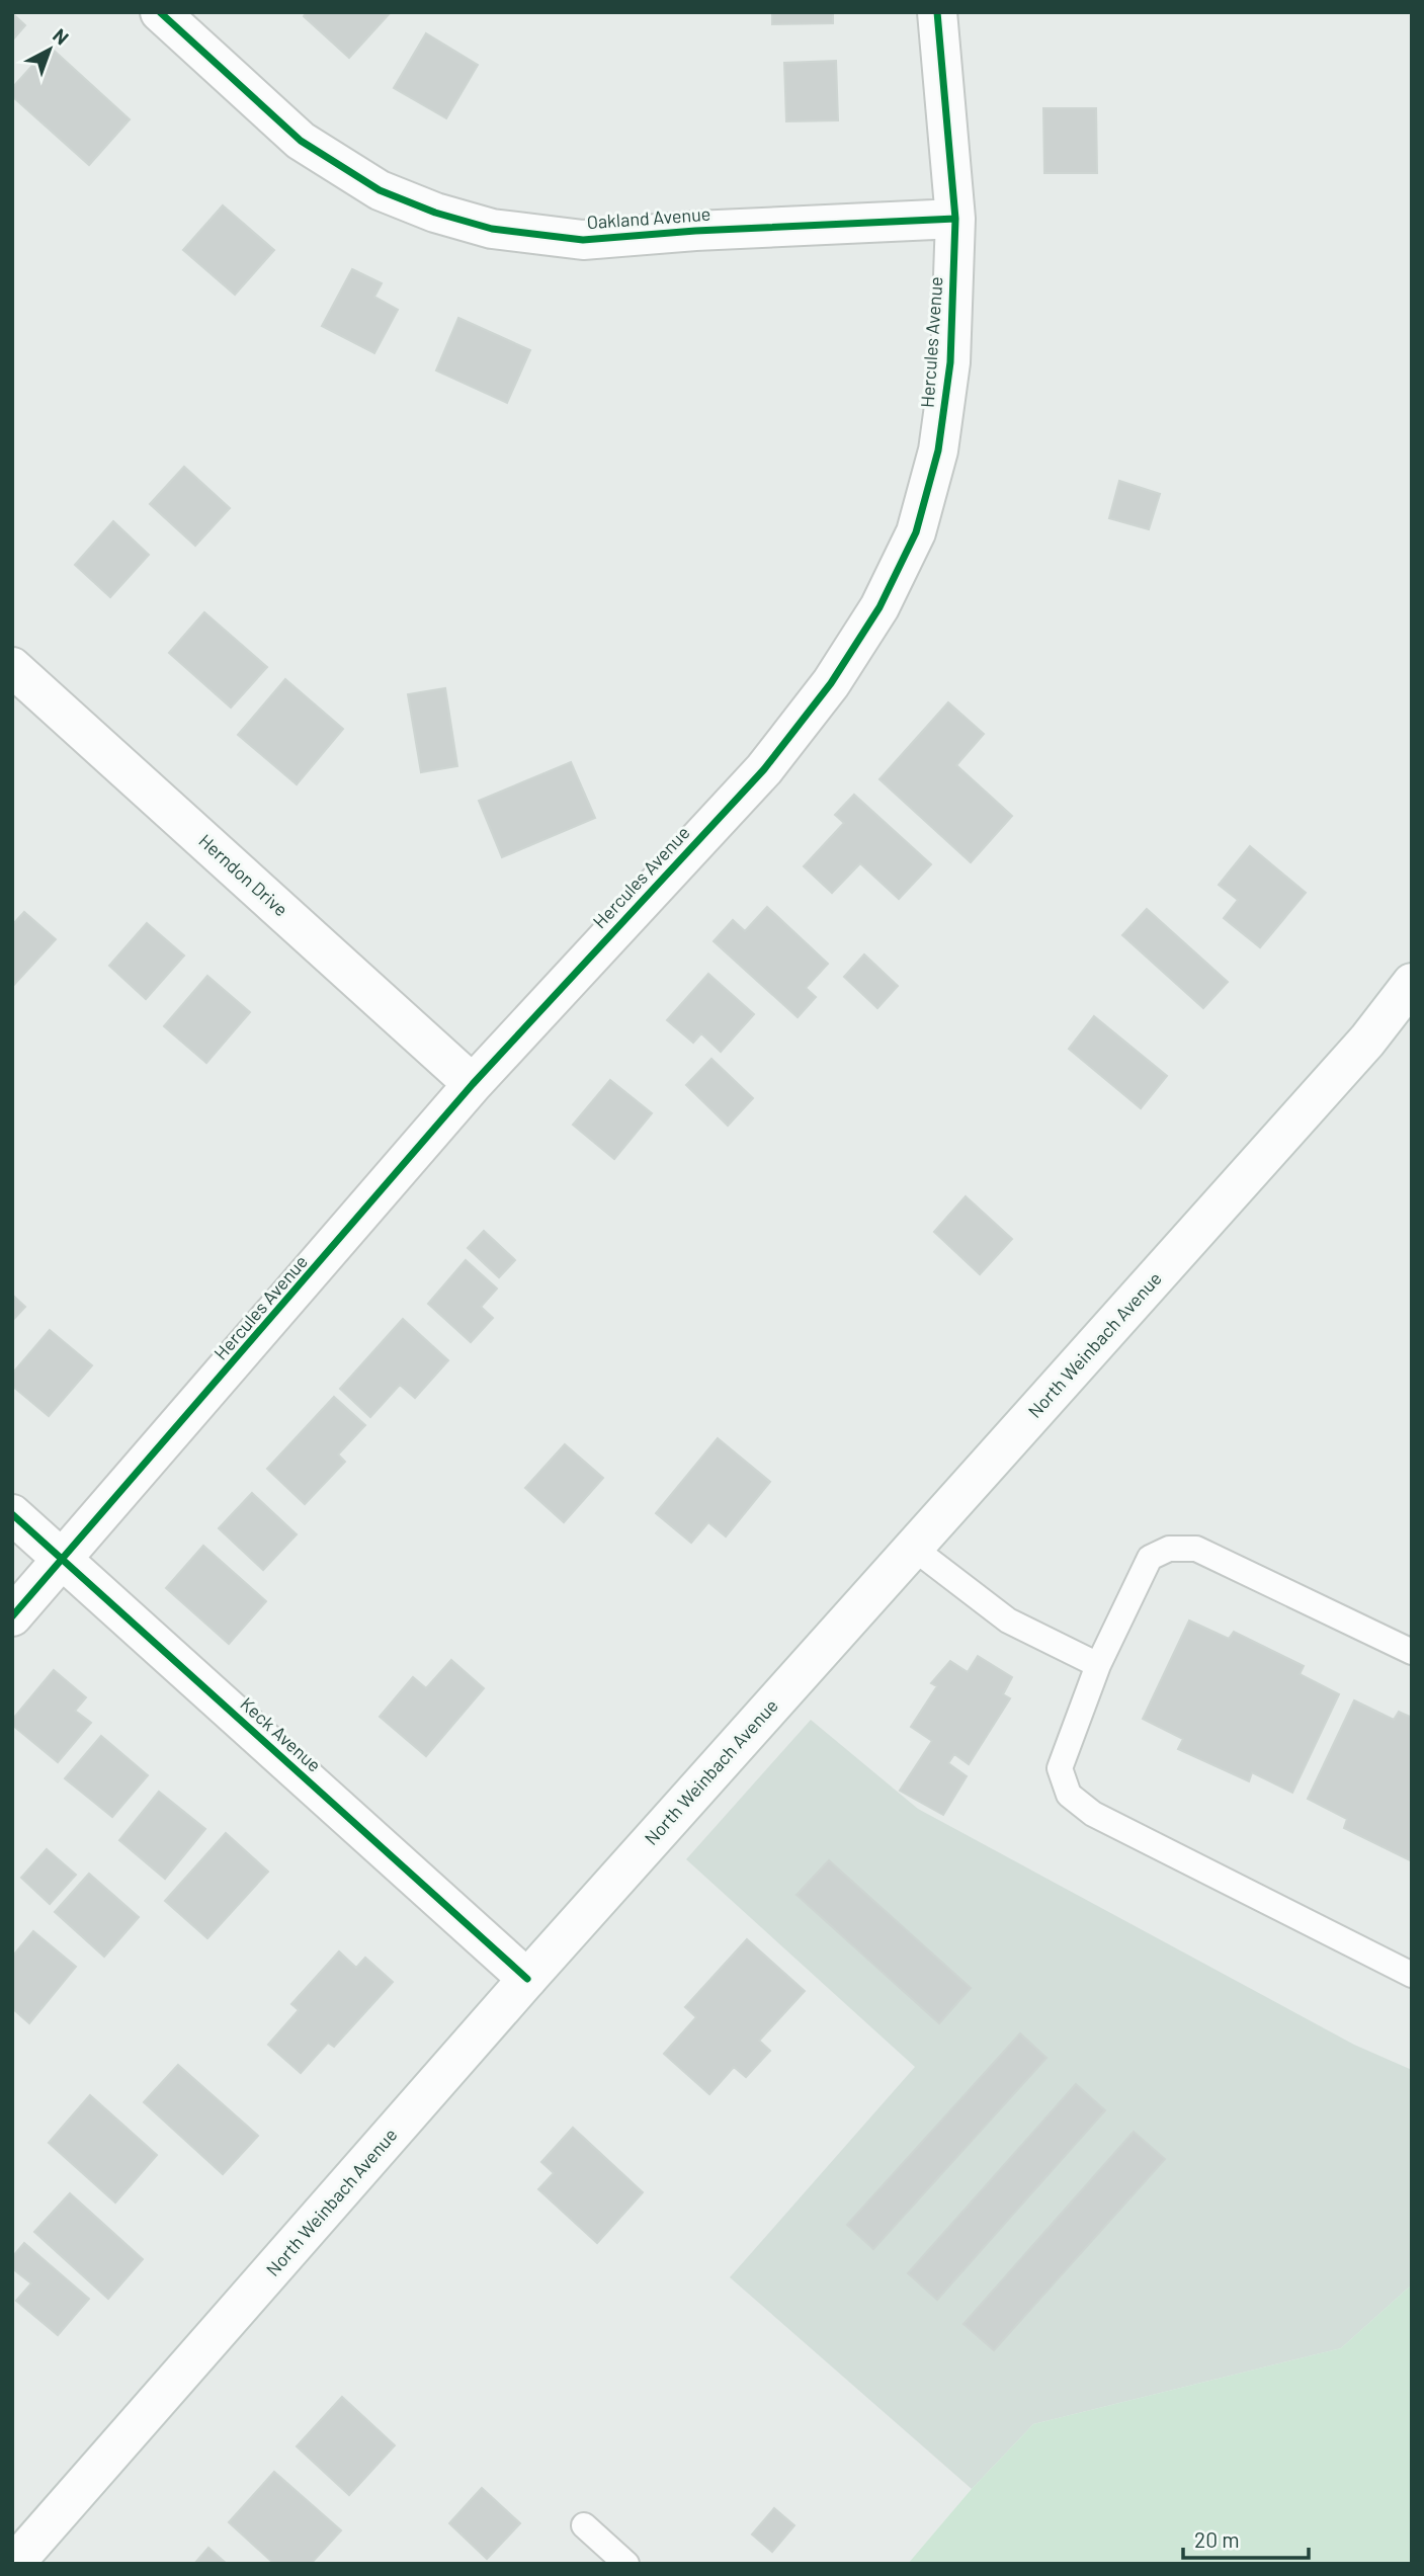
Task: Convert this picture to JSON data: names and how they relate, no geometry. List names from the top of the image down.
{
  "streets": {
    "street": [
      "Oakland Avenue",
      "Hercules Avenue",
      "Herndon Drive",
      "North Weinbach Avenue",
      "Keck Avenue"
    ]
  },
  "crossings": [
    ["Oakland Avenue", "Hercules Avenue"],
    ["Hercules Avenue", "Herndon Drive"],
    ["Hercules Avenue", "Keck Avenue"],
    ["North Weinbach Avenue", "Keck Avenue"]
  ],
  "scale_bar": "20 m",
  "north": "top right"
}
